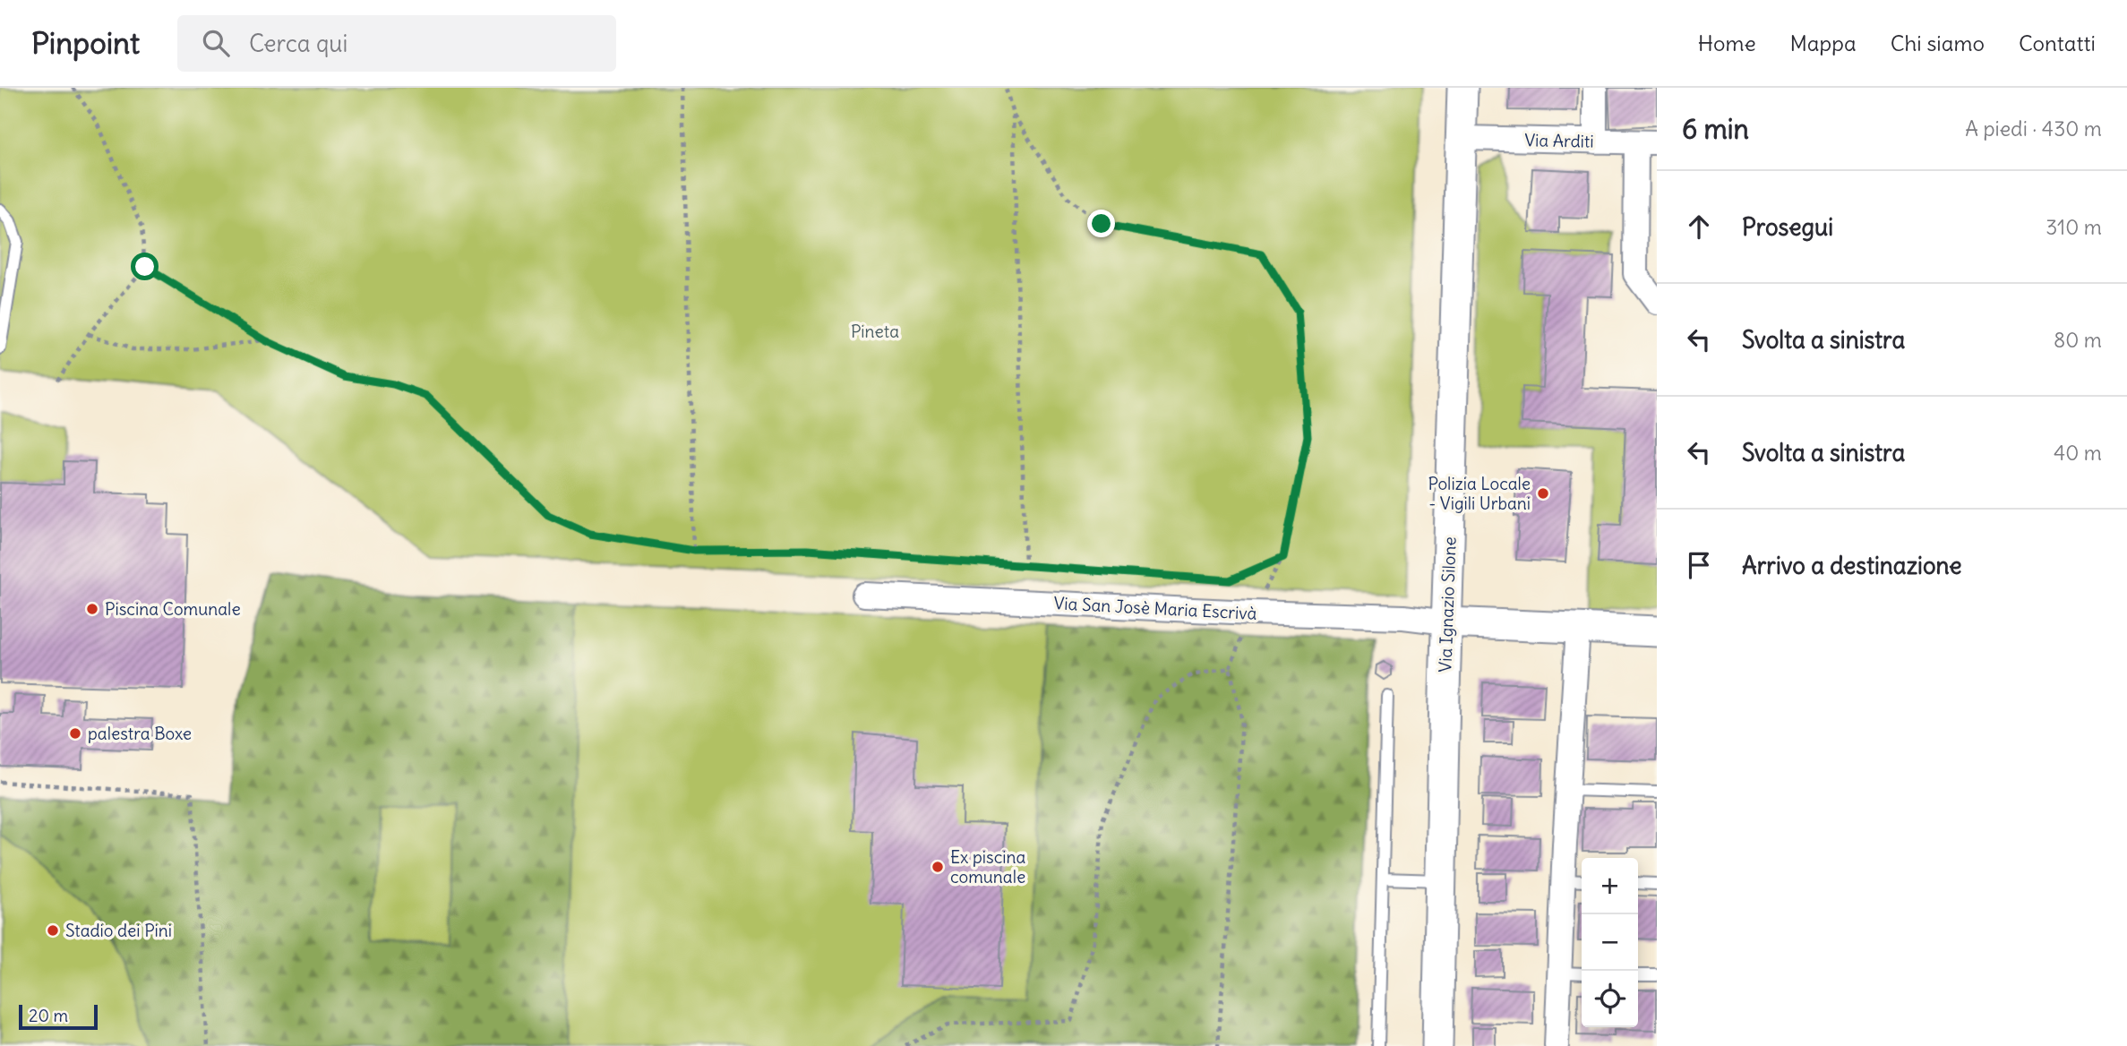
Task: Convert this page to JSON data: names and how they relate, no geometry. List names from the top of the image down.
{
  "streets": {
    "street": ["Via Arditi", "Via Ignazio Silone", "Via San Josè Maria Escrivà"]
  },
  "crossings": [
    ["Via Arditi", "Via Ignazio Silone"],
    ["Via Ignazio Silone", "Via San Josè Maria Escrivà"]
  ],
  "parks": ["Pineta"],
  "places": [
    "Polizia Locale - Vigili Urbani",
    "Piscina Comunale",
    "palestra Boxe",
    "Ex piscina comunale",
    "Stadio dei Pini"
  ],
  "scale_bar": "20 m",
  "page": {
    "header": "Pinpoint",
    "search": "Cerca qui",
    "nav": [
      "Home",
      "Mappa",
      "Chi siamo",
      "Contatti"
    ],
    "heading": ["6 min", "A piedi · 430 m"],
    "list": [
      ["Prosegui", "310 m"],
      ["Svolta a sinistra", "80 m"],
      ["Svolta a sinistra", "40 m"],
      "Arrivo a destinazione"
    ],
    "map_buttons": ["+", "−"],
    "scale": "20 m"
  }
}
